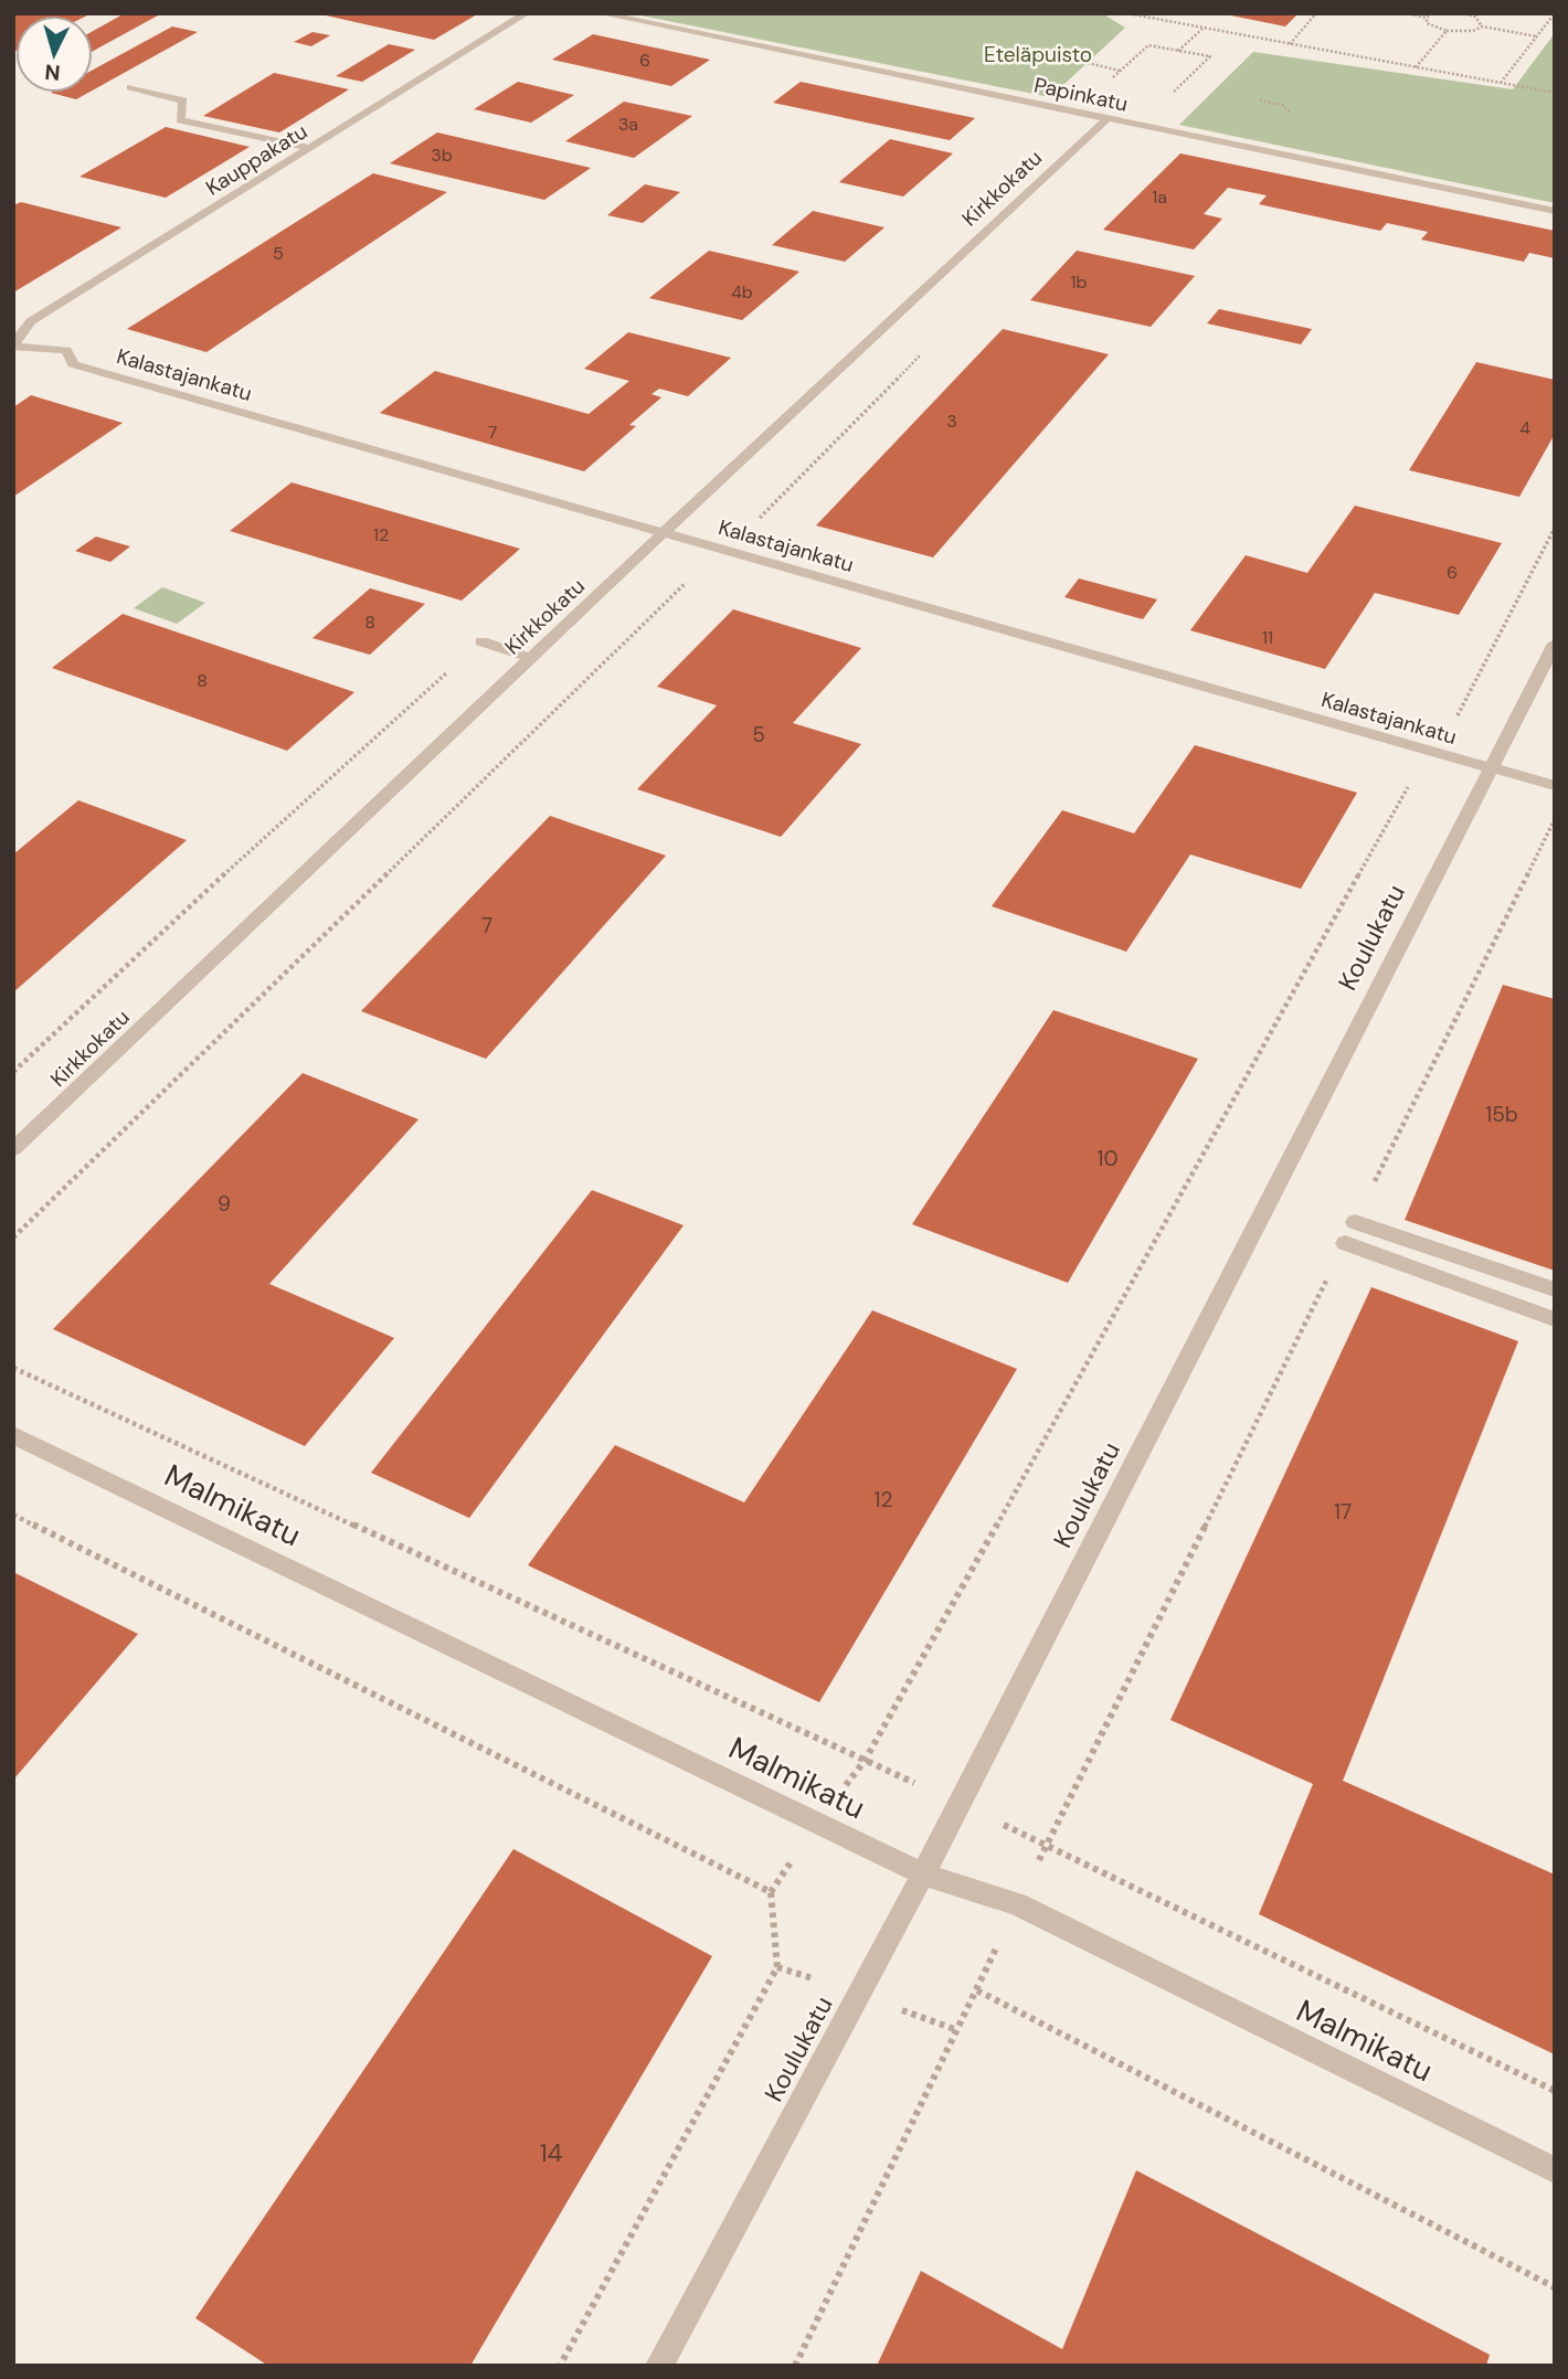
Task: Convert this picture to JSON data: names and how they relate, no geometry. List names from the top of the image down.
{
  "streets": {
    "street": [
      "Papinkatu",
      "Kauppakatu",
      "Kirkkokatu",
      "Kalastajankatu",
      "Koulukatu",
      "Malmikatu"
    ]
  },
  "crossings": [
    ["Papinkatu", "Kirkkokatu"],
    ["Kauppakatu", "Kalastajankatu"],
    ["Kirkkokatu", "Kalastajankatu"],
    ["Kalastajankatu", "Koulukatu"],
    ["Koulukatu", "Malmikatu"]
  ],
  "parks": ["Eteläpuisto"],
  "house_numbers": [
    "6",
    "3a",
    "3b",
    "1a",
    "5",
    "1b",
    "4b",
    "3",
    "4",
    "7",
    "12",
    "6",
    "8",
    "11",
    "8",
    "5",
    "7",
    "15b",
    "10",
    "9",
    "12",
    "17",
    "14"
  ],
  "north": "bottom"
}
